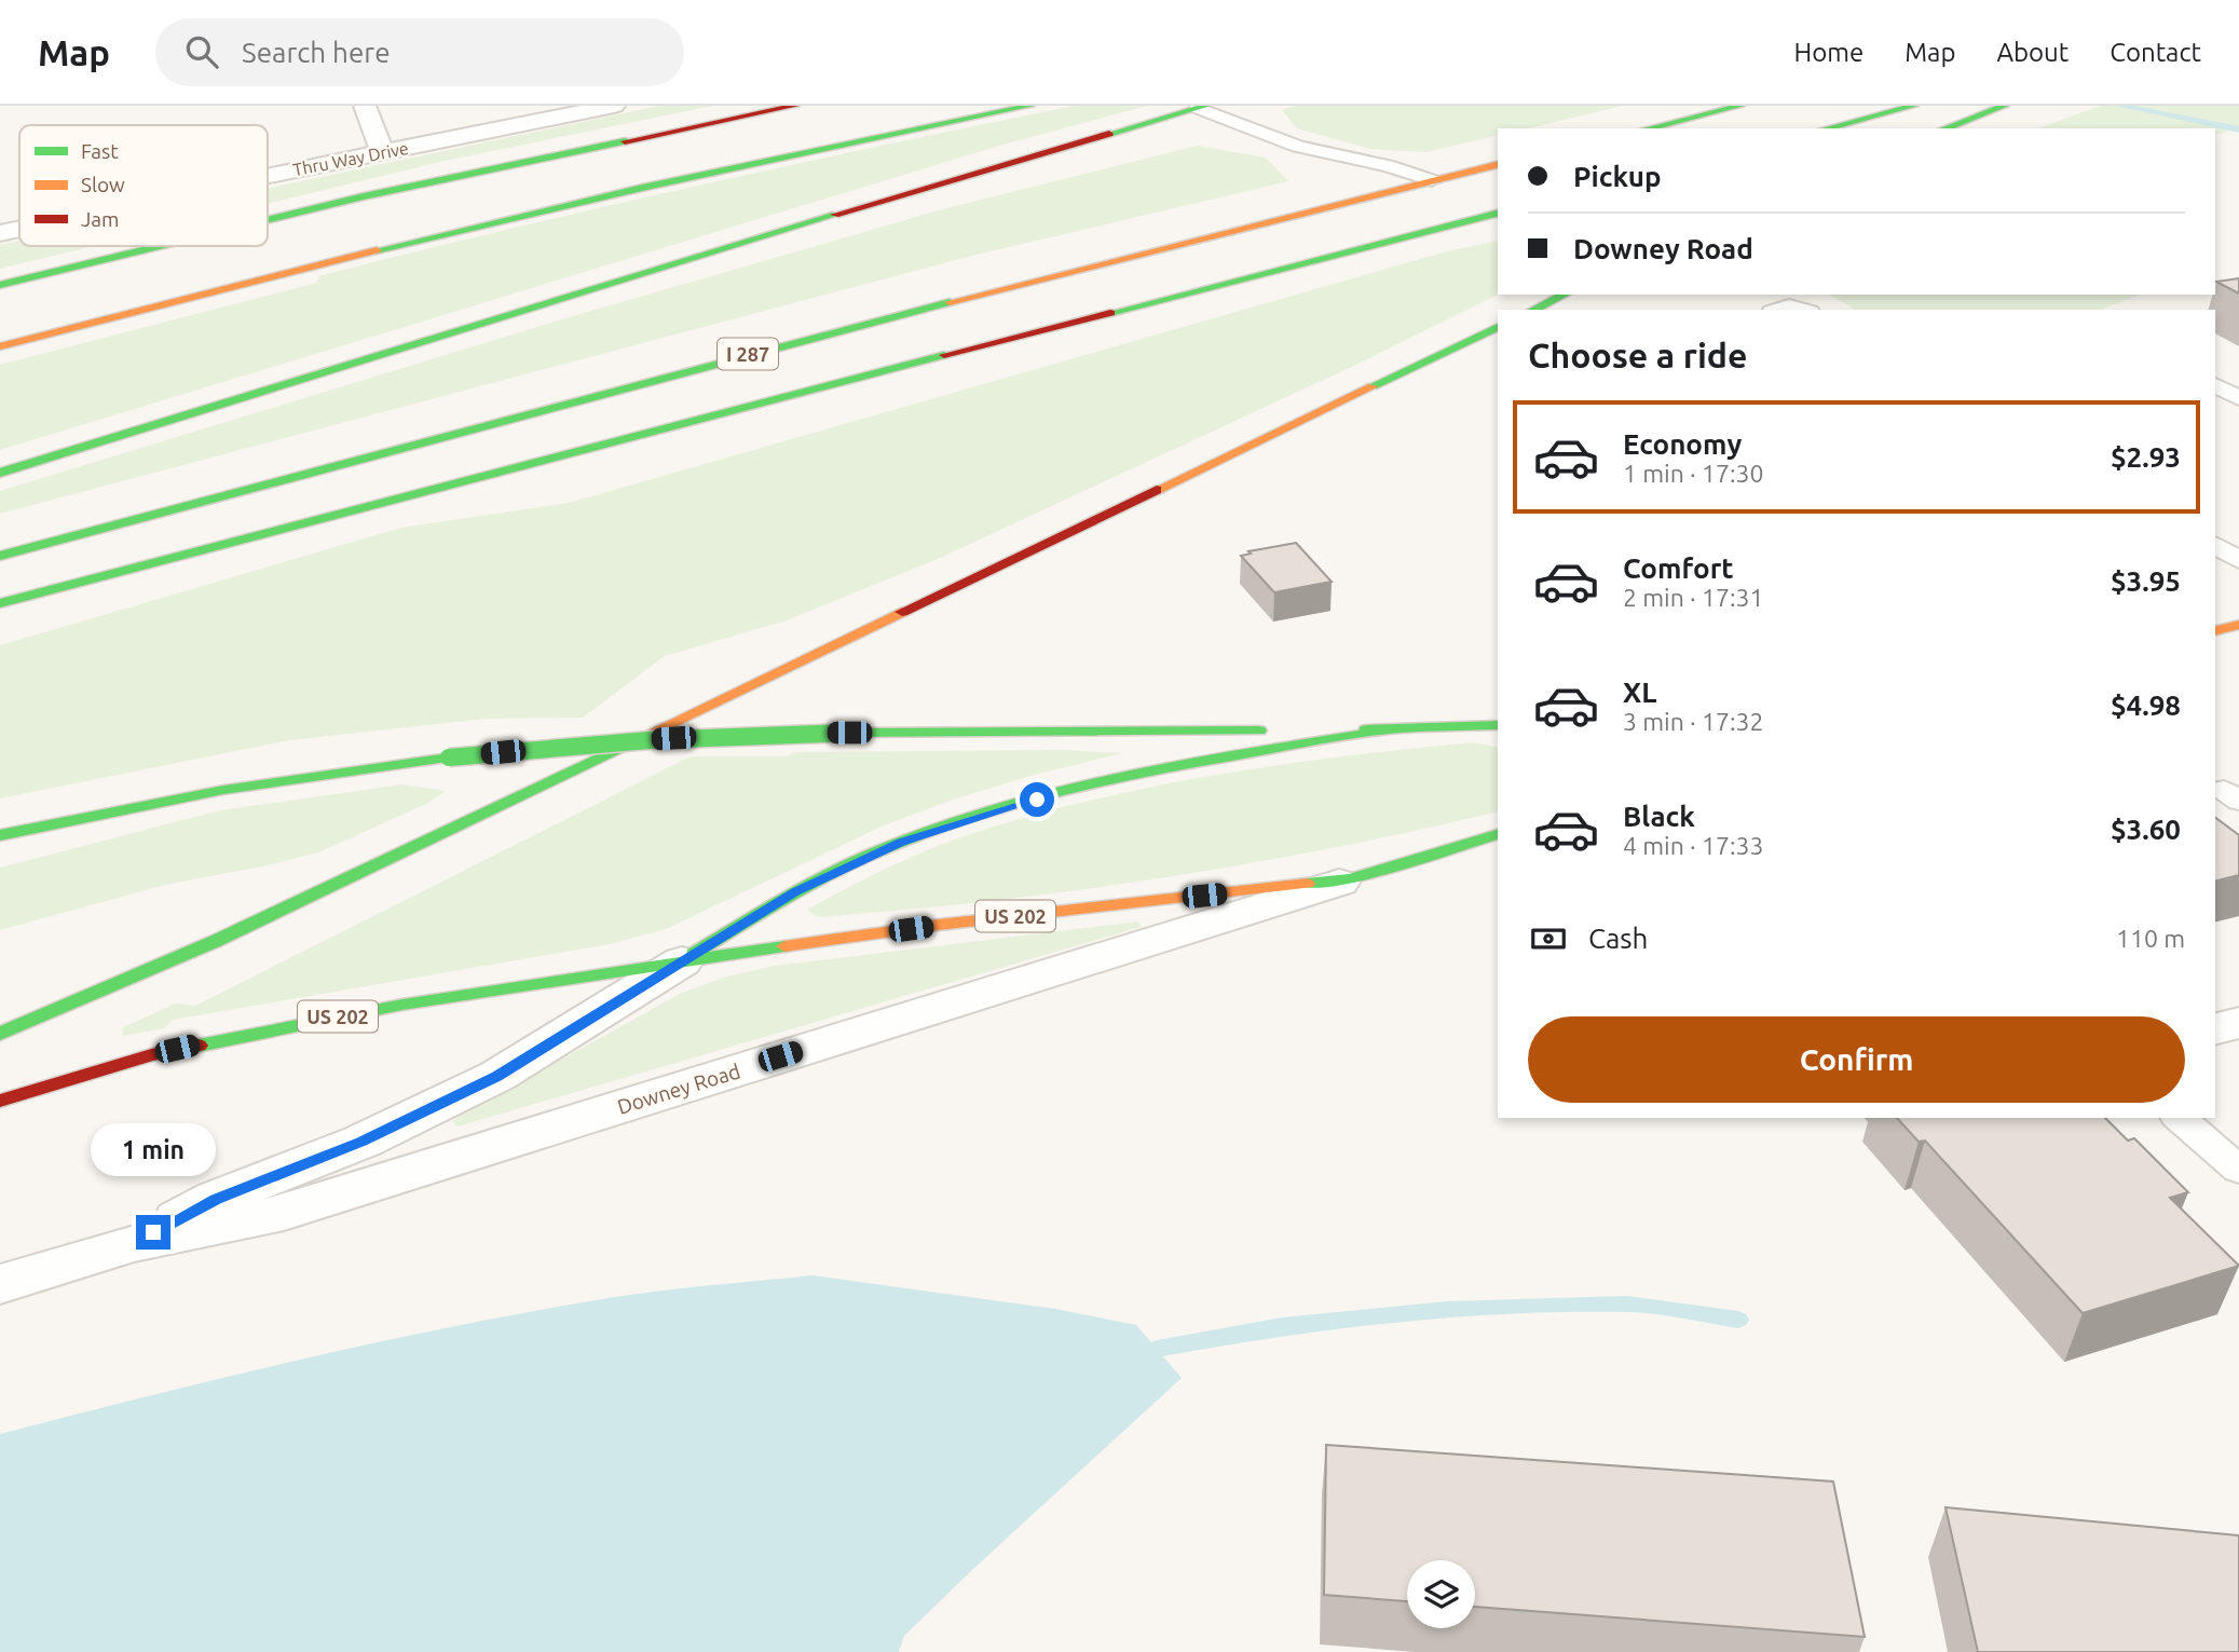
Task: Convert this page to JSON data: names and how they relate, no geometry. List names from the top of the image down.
{
  "streets": {
    "highway": ["I 287", "US 202"],
    "street": ["Thru Way Drive", "Downey Road"]
  },
  "crossings": [
    ["US 202", "Downey Road"]
  ],
  "legend": ["Fast", "Slow", "Jam"],
  "page": {
    "header": "Map",
    "search": "Search here",
    "nav": [
      "Home",
      "Map",
      "About",
      "Contact"
    ],
    "banner": ["Pickup", "Downey Road"],
    "heading": "Choose a ride",
    "list": [
      {
        "name": "Economy",
        "note": "1 min · 17:30",
        "value": "$2.93"
      },
      {
        "name": "Comfort",
        "note": "2 min · 17:31",
        "value": "$3.95"
      },
      {
        "name": "XL",
        "note": "3 min · 17:32",
        "value": "$4.98"
      },
      {
        "name": "Black",
        "note": "4 min · 17:33",
        "value": "$3.60"
      }
    ],
    "pay": ["Cash", "110 m"],
    "buttons": "Confirm",
    "bubble": "1 min"
  }
}
